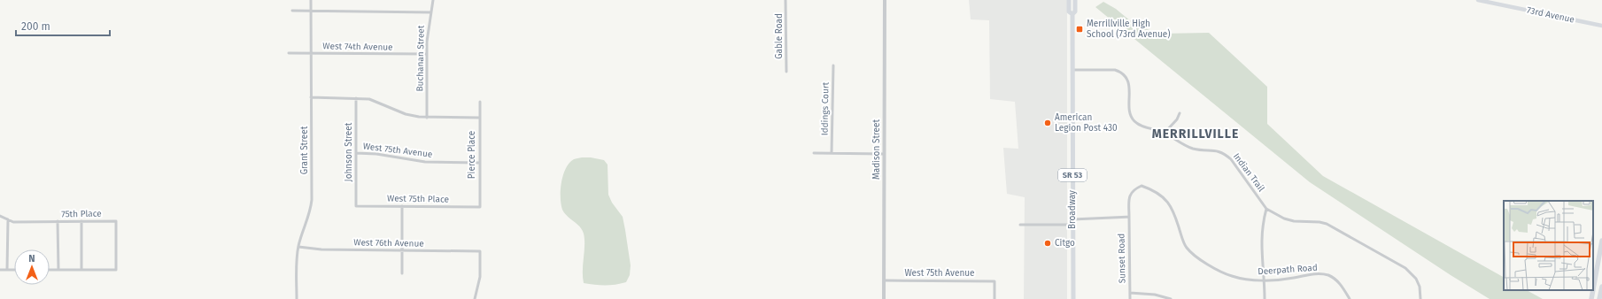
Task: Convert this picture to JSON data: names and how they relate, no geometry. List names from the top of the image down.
{
  "streets": {
    "main road": ["73rd Avenue", "SR 53", "Broadway"],
    "street": [
      "Gable Road",
      "West 74th Avenue",
      "Buchanan Street",
      "Iddings Court",
      "Madison Street",
      "Grant Street",
      "West 75th Avenue",
      "Johnson Street",
      "Pierce Place",
      "Indian Trail",
      "West 75th Place",
      "75th Place",
      "West 76th Avenue",
      "Sunset Road",
      "Deerpath Road"
    ]
  },
  "crossings": [
    ["West 74th Avenue", "Buchanan Street"],
    ["West 74th Avenue", "Grant Street"],
    ["Madison Street", "West 75th Avenue"],
    ["Grant Street", "West 76th Avenue"],
    ["West 75th Avenue", "Johnson Street"],
    ["West 75th Avenue", "Pierce Place"],
    ["Johnson Street", "West 75th Place"],
    ["Pierce Place", "West 75th Place"],
    ["Indian Trail", "Broadway"],
    ["Sunset Road", "Deerpath Road"]
  ],
  "districts": ["MERRILLVILLE"],
  "places": {
    "transit": ["Merrillville High School (73rd Avenue)"],
    "other": ["American Legion Post 430", "Citgo"]
  },
  "scale_bar": "200 m",
  "north": "top"
}
